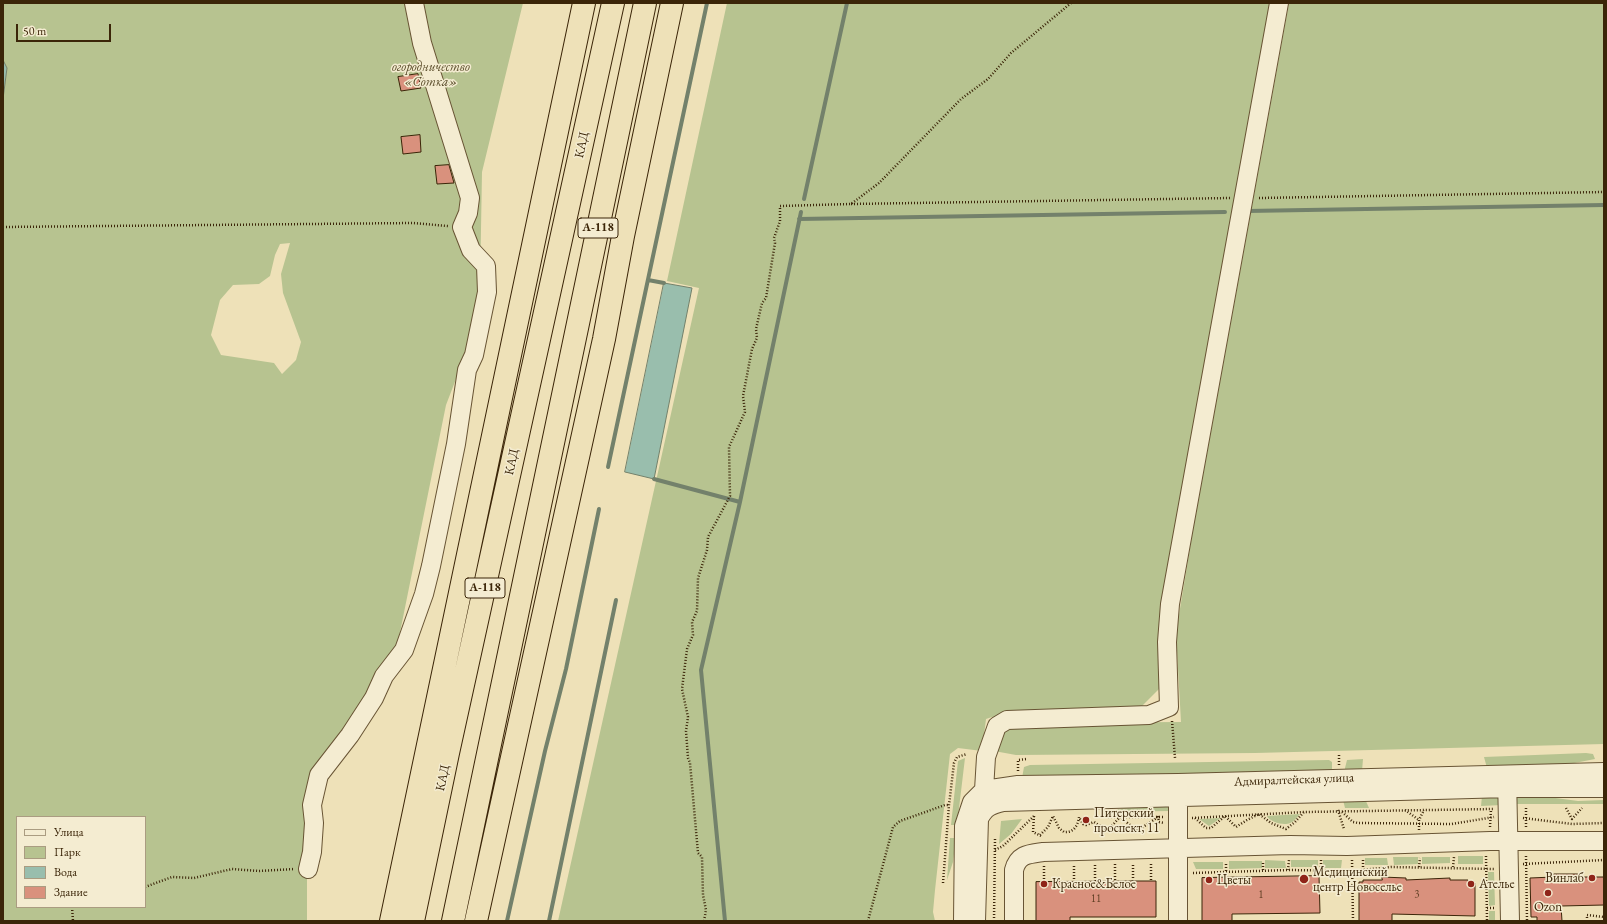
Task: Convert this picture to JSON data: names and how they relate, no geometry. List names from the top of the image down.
{
  "streets": {
    "highway": ["КАД", "А-118"],
    "street": ["Адмиралтейская улица"]
  },
  "parks": ["огородничество «Сотка»"],
  "places": [
    "Питерский проспект, 11",
    "Винлаб",
    "Медицинский центр Новоселье",
    "Цветы",
    "Красное&Белое",
    "Ателье",
    "Ozon"
  ],
  "house_numbers": ["1", "3", "11"],
  "legend": [
    "Улица",
    "Парк",
    "Вода",
    "Здание"
  ],
  "scale_bar": "50 m"
}
